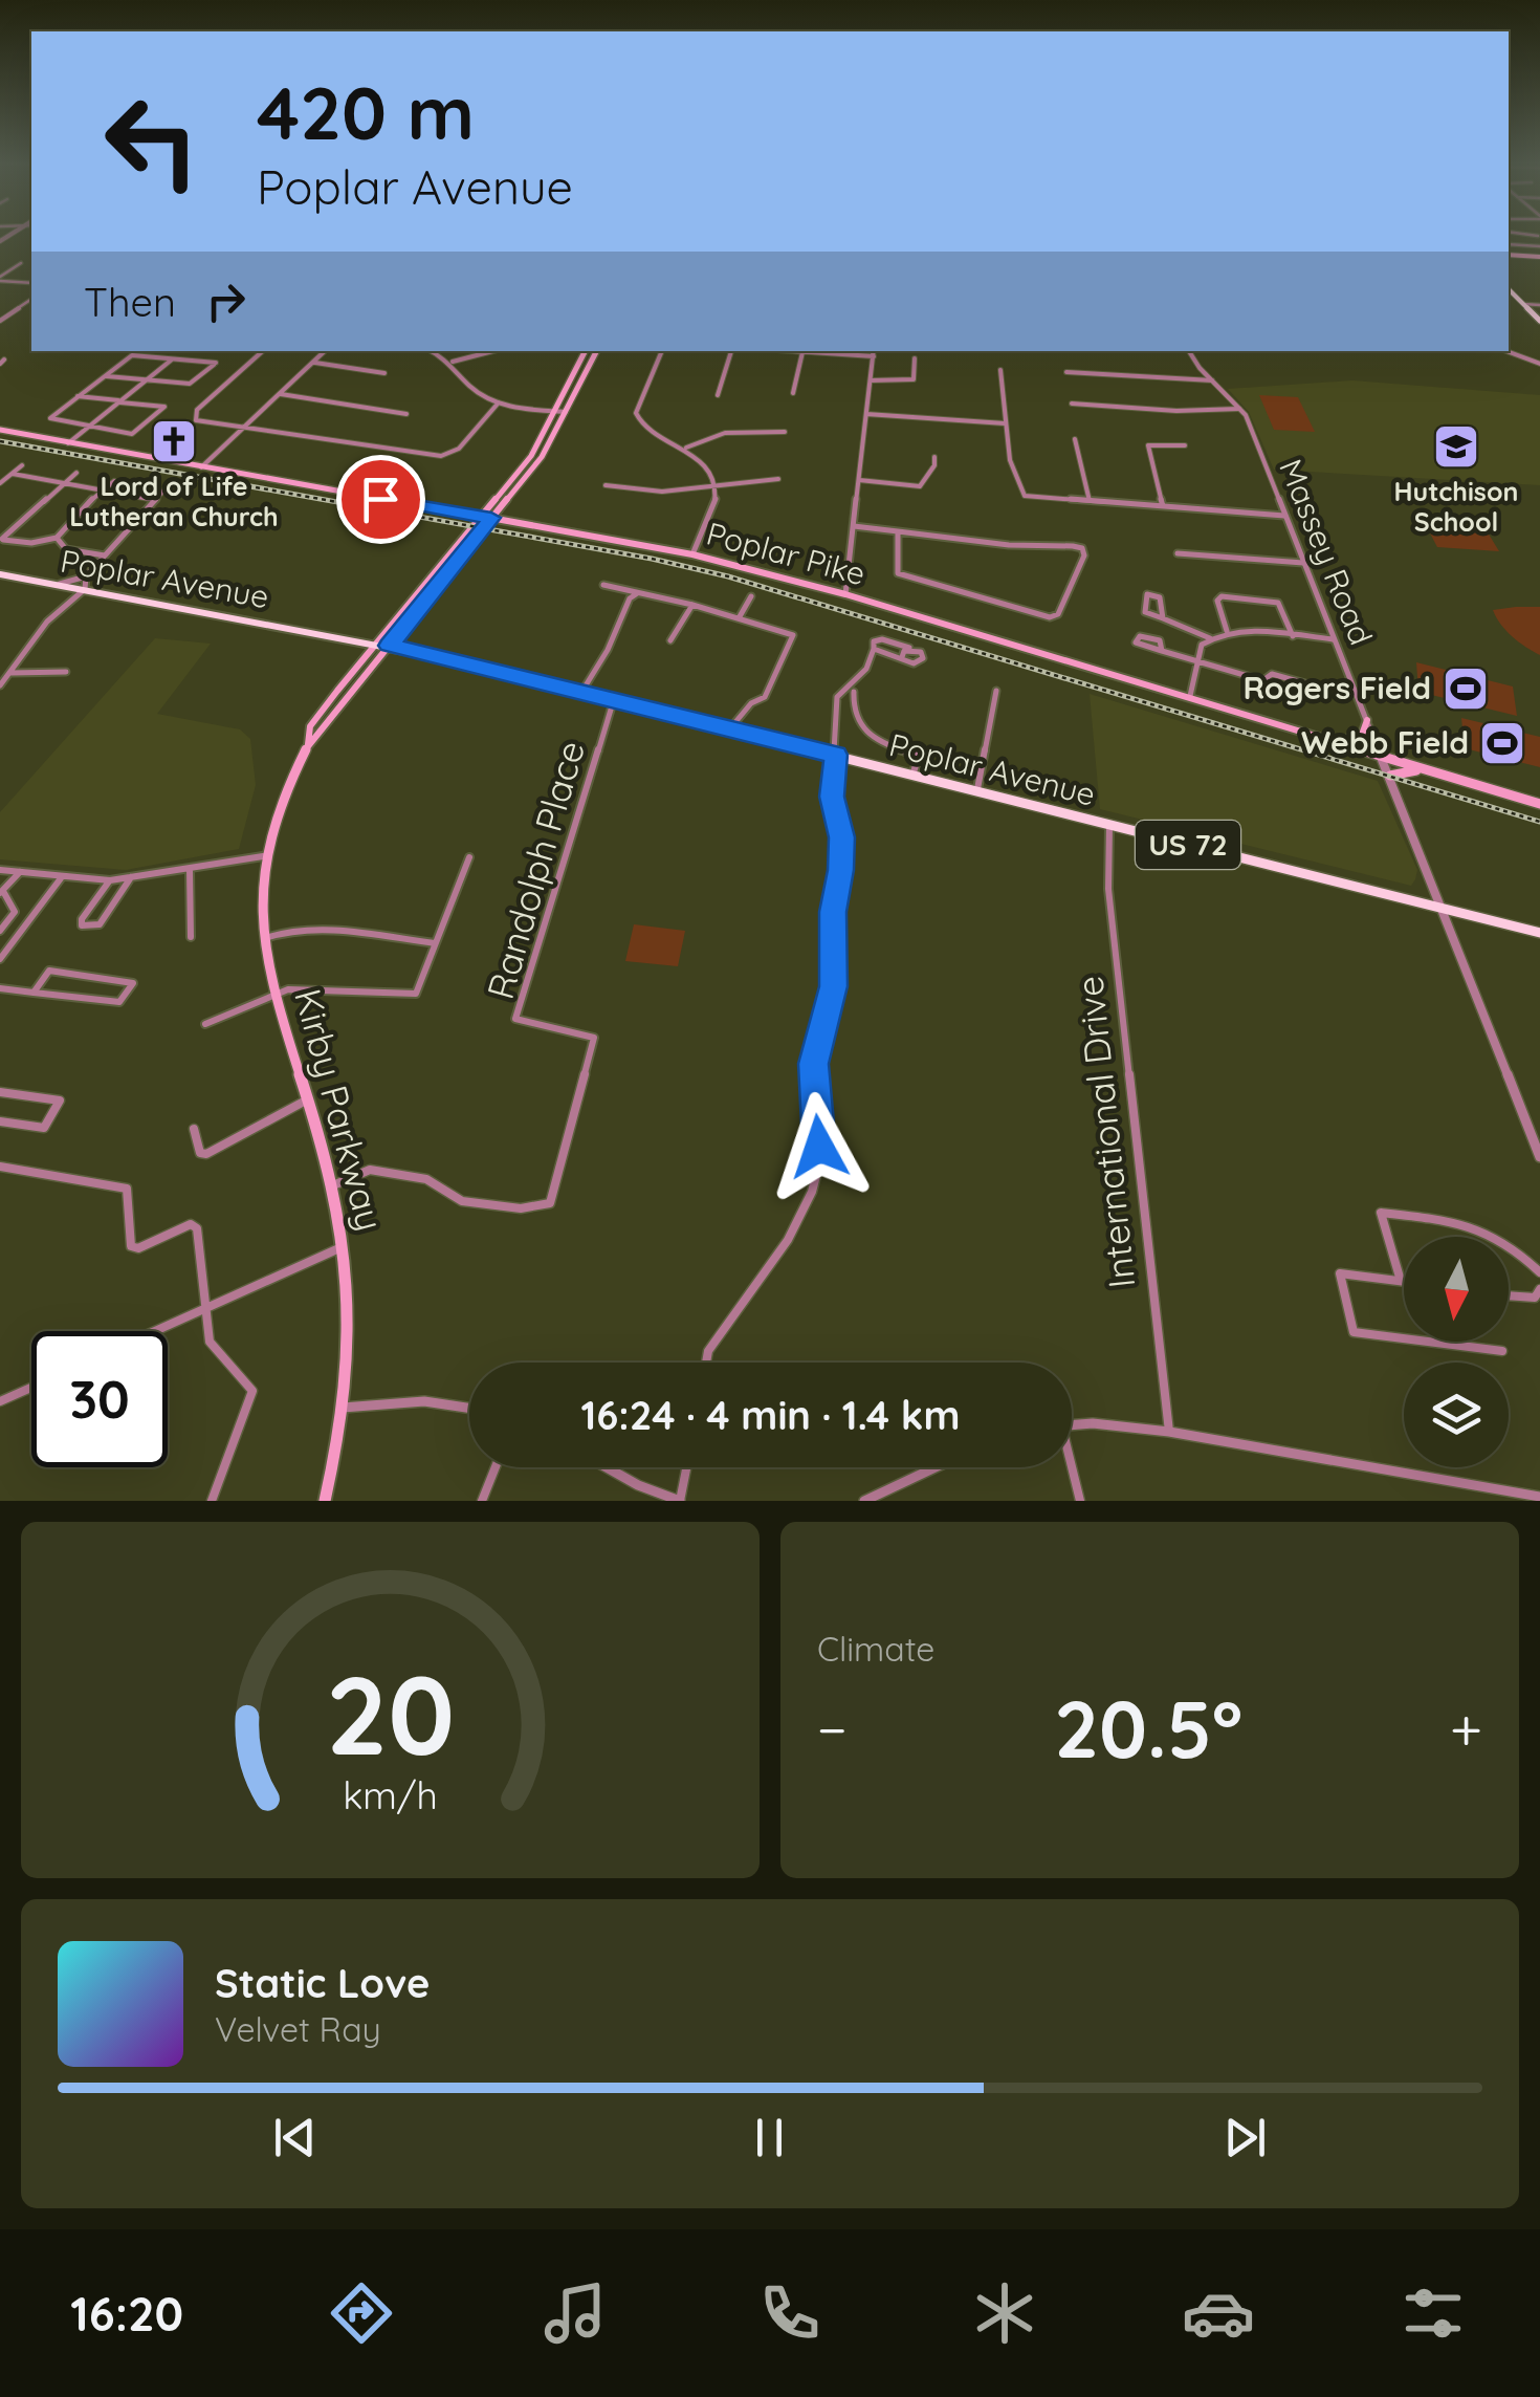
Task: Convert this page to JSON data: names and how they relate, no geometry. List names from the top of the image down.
{
  "streets": {
    "main road": [
      "Poplar Pike",
      "Poplar Avenue",
      "US 72",
      "Kirby Parkway"
    ],
    "street": ["Massey Road", "Randolph Place", "International Drive"]
  },
  "crossings": [
    ["Massey Road", "Poplar Pike"],
    ["Massey Road", "Poplar Avenue"],
    ["Poplar Pike", "Kirby Parkway"],
    ["Poplar Avenue", "Randolph Place"],
    ["Poplar Avenue", "Kirby Parkway"],
    ["Poplar Avenue", "International Drive"],
    ["Randolph Place", "Kirby Parkway"]
  ],
  "places": {
    "church": ["Lord of Life Lutheran Church"],
    "school or university": ["Hutchison School"],
    "sports": ["Rogers Field", "Webb Field"]
  },
  "north": "bottom",
  "page": {
    "turn": ["420 m", "Poplar Avenue"],
    "then": "Then",
    "limit": "30",
    "trip": "16:24 · 4 min · 1.4 km",
    "tile": "Climate",
    "heat": ["−", "20.5°", "+"],
    "song": ["Static Love", "Velvet Ray"],
    "tabs": "16:20",
    "gauge": ["20", "km/h"]
  }
}
